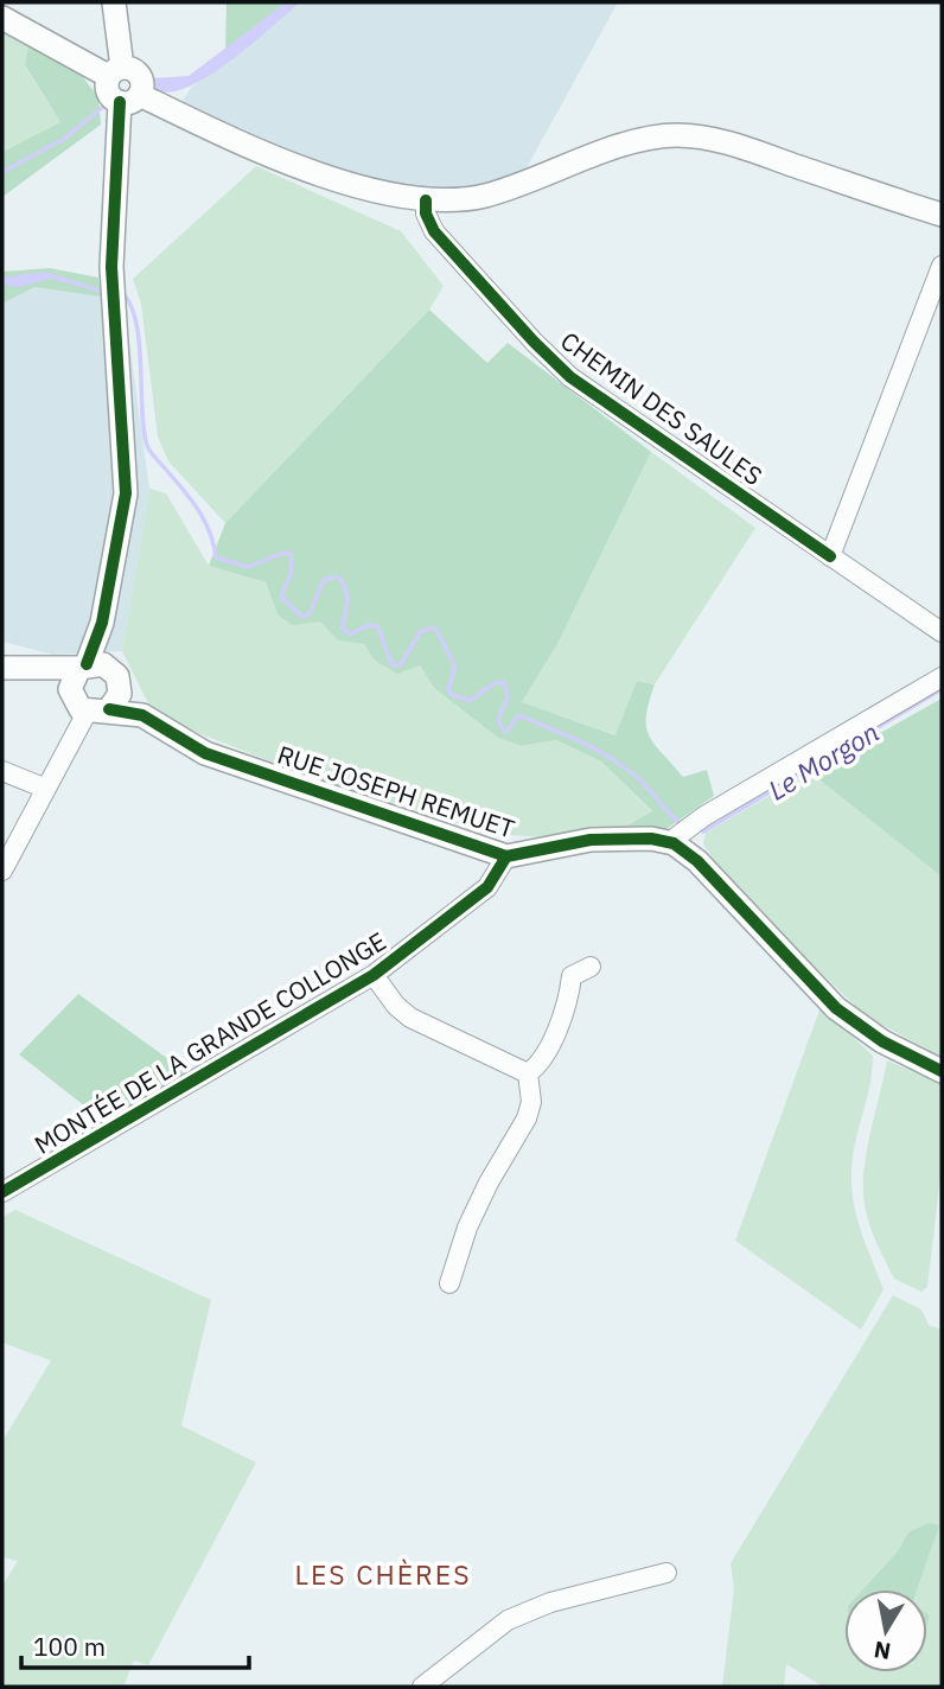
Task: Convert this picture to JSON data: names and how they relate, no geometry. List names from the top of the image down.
{
  "streets": {
    "street": ["CHEMIN DES SAULES", "RUE JOSEPH REMUET", "MONTÉE DE LA GRANDE COLLONGE"]
  },
  "crossings": [
    ["RUE JOSEPH REMUET", "MONTÉE DE LA GRANDE COLLONGE"]
  ],
  "districts": ["LES CHÈRES"],
  "water": ["Le Morgon"],
  "scale_bar": "100 m",
  "north": "bottom"
}
